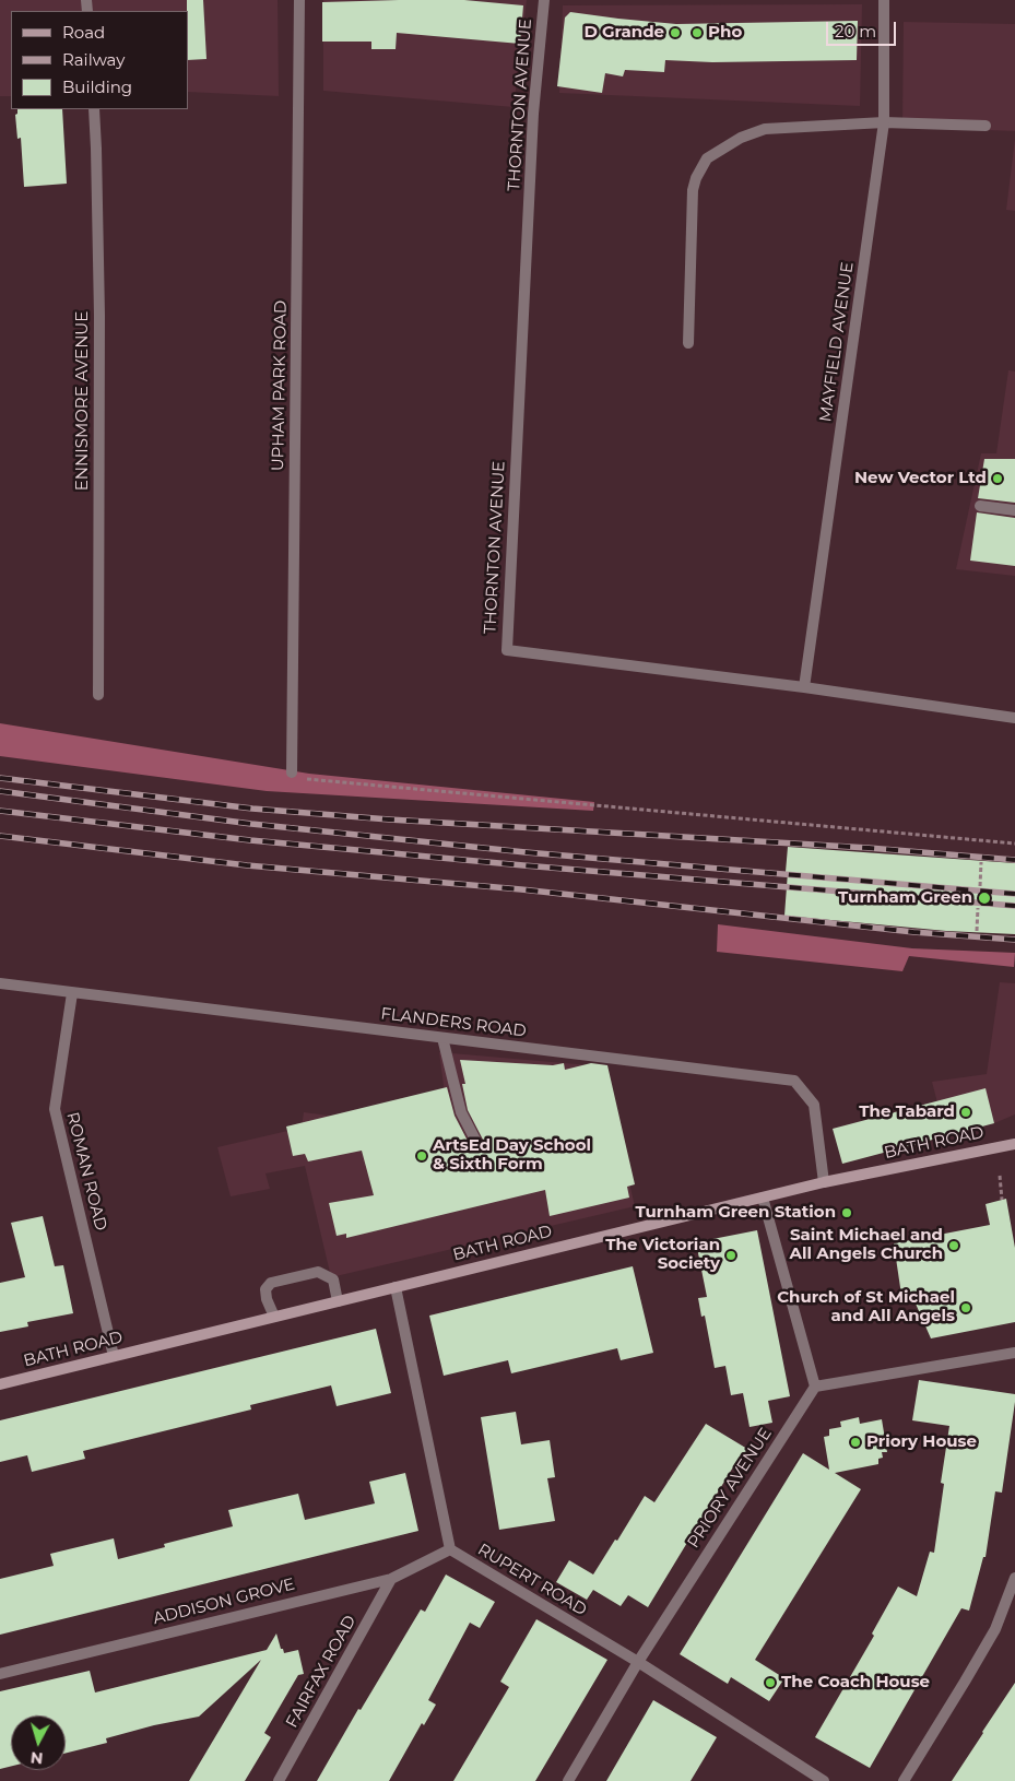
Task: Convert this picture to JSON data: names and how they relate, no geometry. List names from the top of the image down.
{
  "streets": {
    "main road": ["BATH ROAD"],
    "street": [
      "THORNTON AVENUE",
      "MAYFIELD AVENUE",
      "UPHAM PARK ROAD",
      "ENNISMORE AVENUE",
      "FLANDERS ROAD",
      "ROMAN ROAD",
      "PRIORY AVENUE",
      "RUPERT ROAD",
      "ADDISON GROVE",
      "FAIRFAX ROAD"
    ]
  },
  "crossings": [
    ["THORNTON AVENUE", "MAYFIELD AVENUE"],
    ["FLANDERS ROAD", "BATH ROAD"],
    ["FLANDERS ROAD", "ROMAN ROAD"],
    ["BATH ROAD", "ROMAN ROAD"],
    ["BATH ROAD", "RUPERT ROAD"],
    ["PRIORY AVENUE", "RUPERT ROAD"],
    ["RUPERT ROAD", "ADDISON GROVE"],
    ["ADDISON GROVE", "FAIRFAX ROAD"]
  ],
  "places": [
    "D Grande",
    "Pho",
    "New Vector Ltd",
    "Turnham Green",
    "The Tabard",
    "ArtsEd Day School & Sixth Form",
    "Turnham Green Station",
    "Saint Michael and All Angels Church",
    "The Victorian Society",
    "Church of St Michael and All Angels",
    "Priory House",
    "The Coach House"
  ],
  "legend": ["Road", "Railway", "Building"],
  "scale_bar": "20 m",
  "north": "bottom"
}
